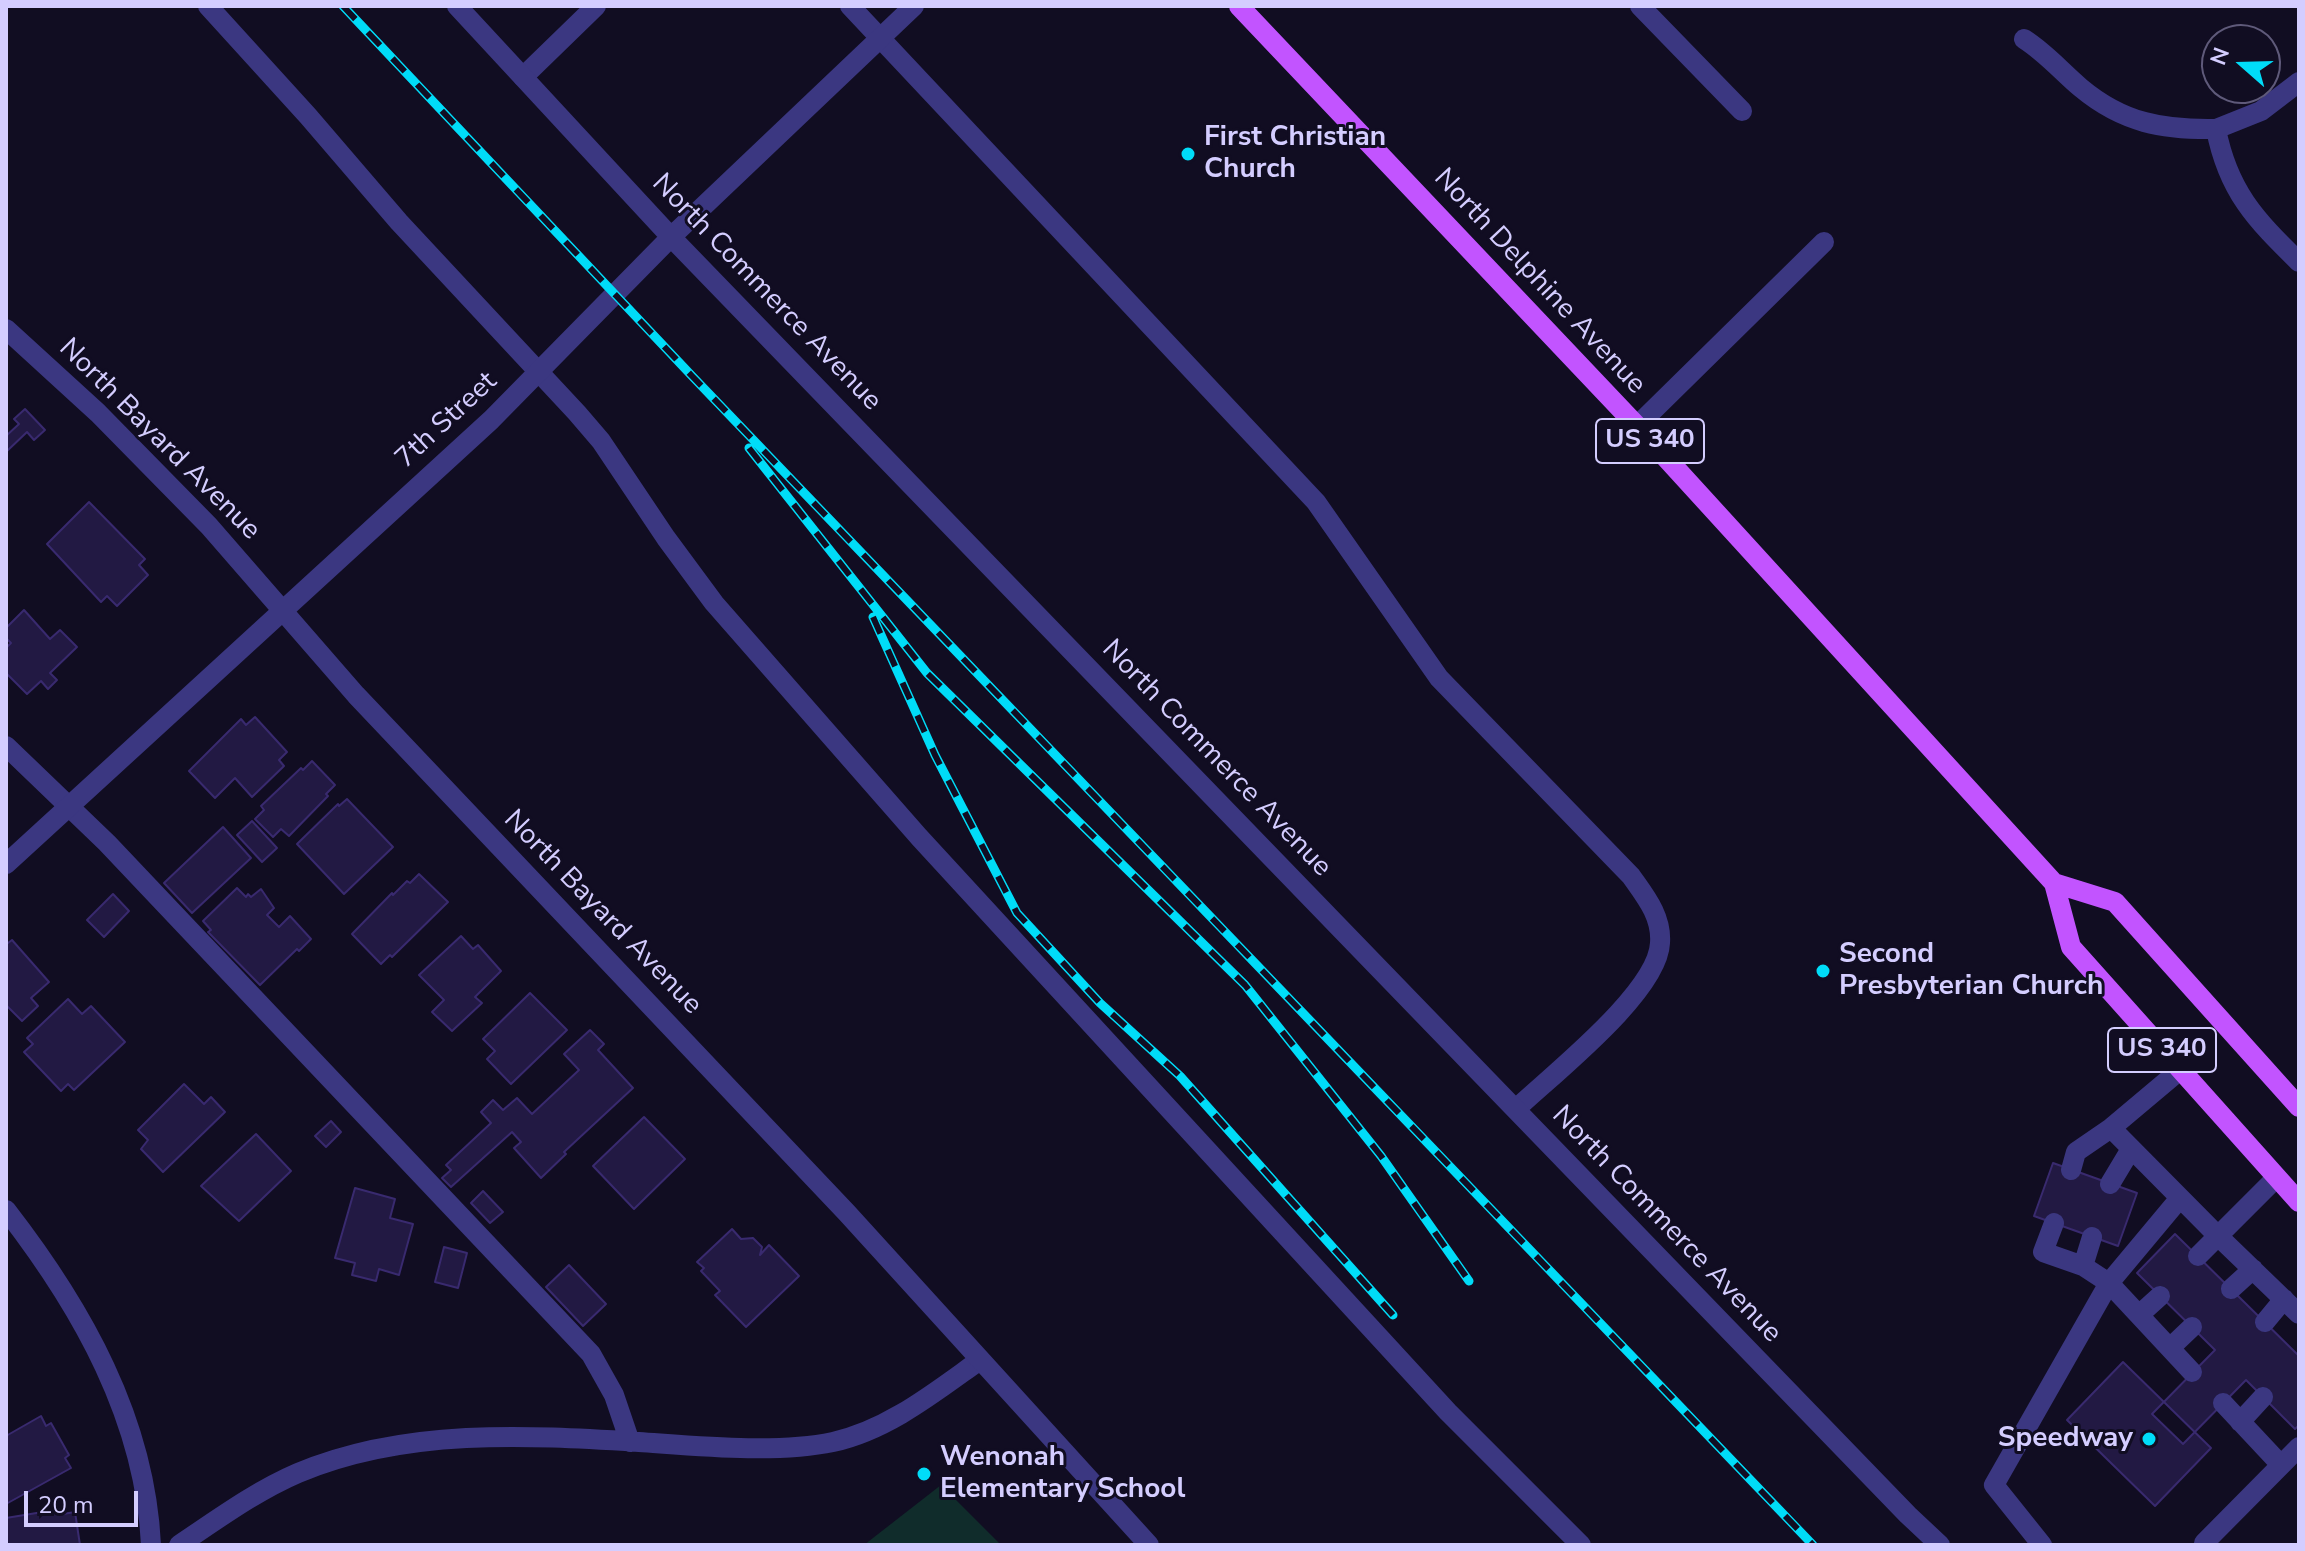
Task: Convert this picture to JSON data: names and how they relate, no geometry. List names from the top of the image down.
{
  "streets": {
    "main road": ["North Delphine Avenue", "US 340"],
    "street": ["North Commerce Avenue", "7th Street", "North Bayard Avenue"]
  },
  "crossings": [
    ["North Delphine Avenue", "US 340"],
    ["North Commerce Avenue", "7th Street"],
    ["7th Street", "North Bayard Avenue"]
  ],
  "places": [
    "First Christian Church",
    "Second Presbyterian Church",
    "Speedway",
    "Wenonah Elementary School"
  ],
  "scale_bar": "20 m",
  "north": "left"
}
